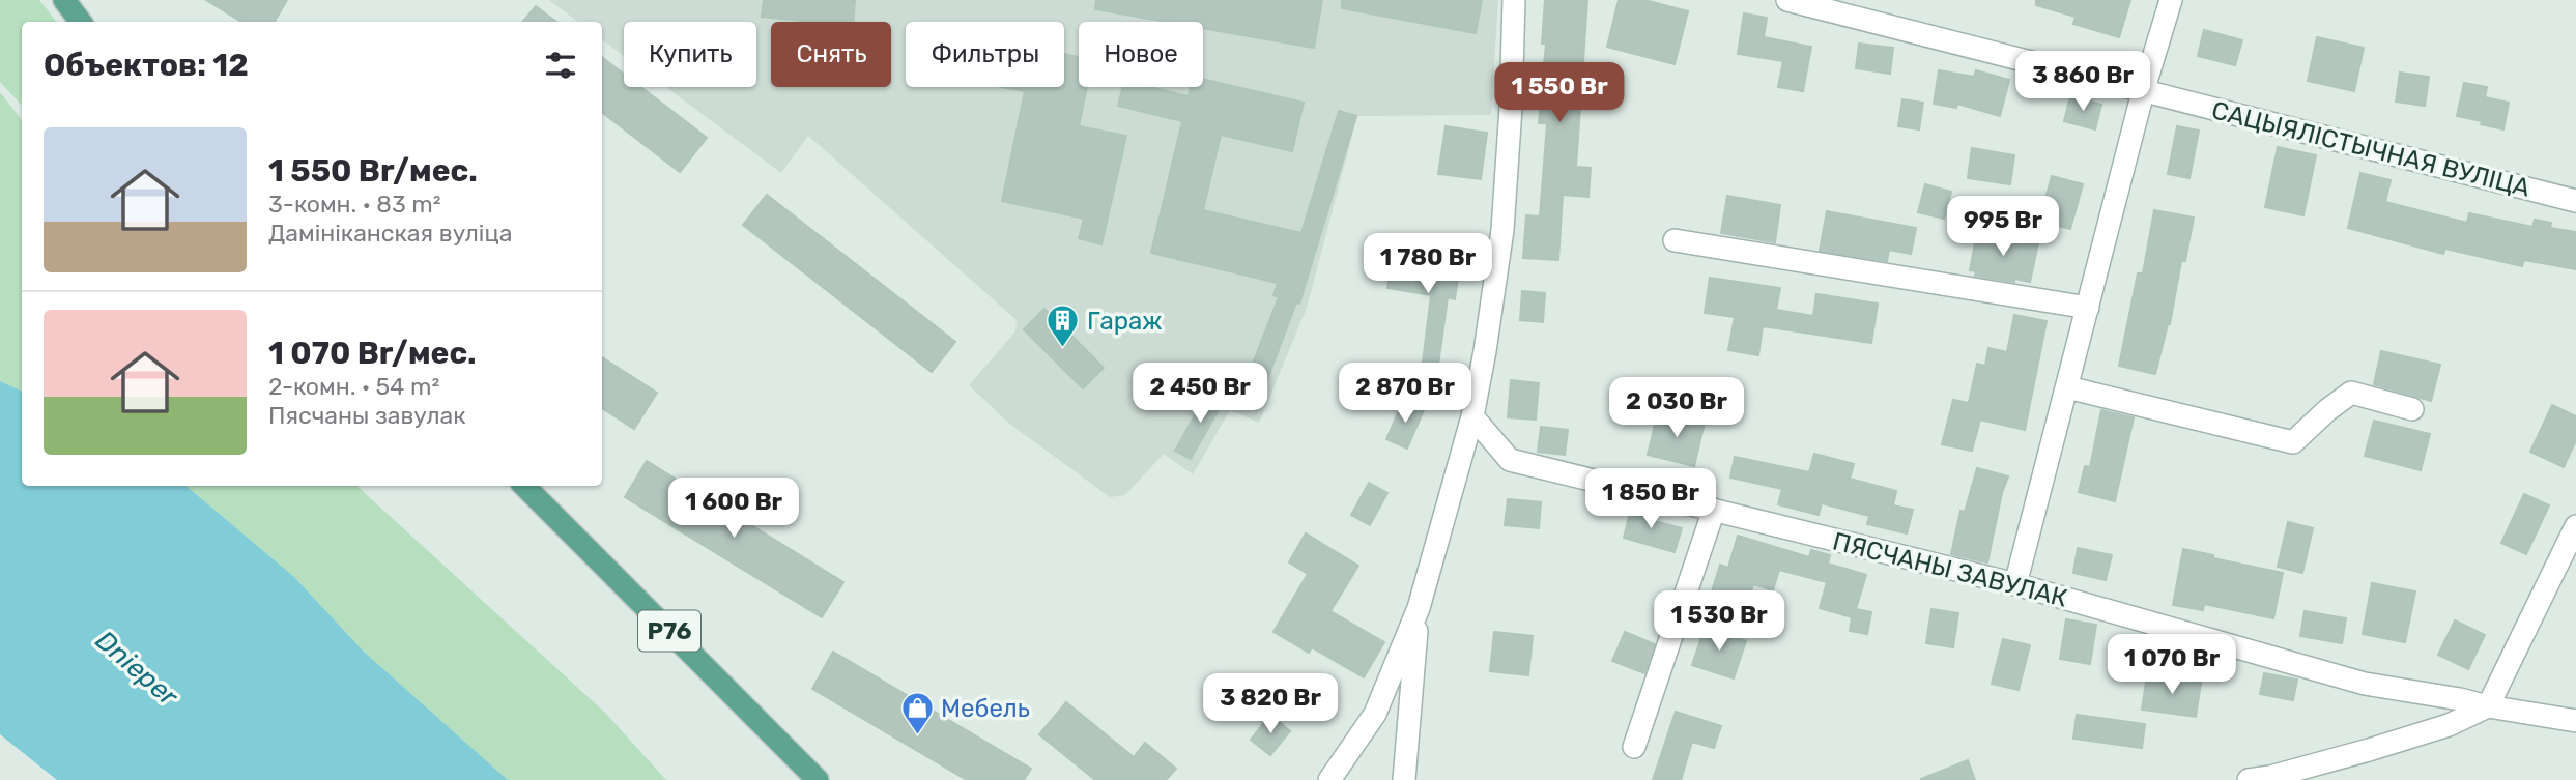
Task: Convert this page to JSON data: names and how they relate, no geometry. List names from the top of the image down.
{
  "streets": {
    "main road": ["Р76"],
    "street": ["САЦЫЯЛІСТЫЧНАЯ ВУЛІЦА", "ПЯСЧАНЫ ЗАВУЛАК"]
  },
  "water": ["Dnieper"],
  "places": {
    "building": ["Гараж"],
    "shop": ["Мебель"]
  },
  "page": {
    "chip": [
      "Купить",
      "Снять",
      "Фильтры",
      "Новое"
    ],
    "heading": "Объектов: 12",
    "price": [
      "3 860 Br",
      "1 550 Br",
      "995 Br",
      "1 780 Br",
      "2 450 Br",
      "2 870 Br",
      "2 030 Br",
      "1 850 Br",
      "1 600 Br",
      "1 530 Br",
      "1 070 Br",
      "3 820 Br"
    ],
    "list": [
      {
        "name": "1 550 Br/мес.",
        "note": "3-комн. · 83 m² · Дамініканская вуліца"
      },
      {
        "name": "1 070 Br/мес.",
        "note": "2-комн. · 54 m² · Пясчаны завулак"
      }
    ]
  }
}
